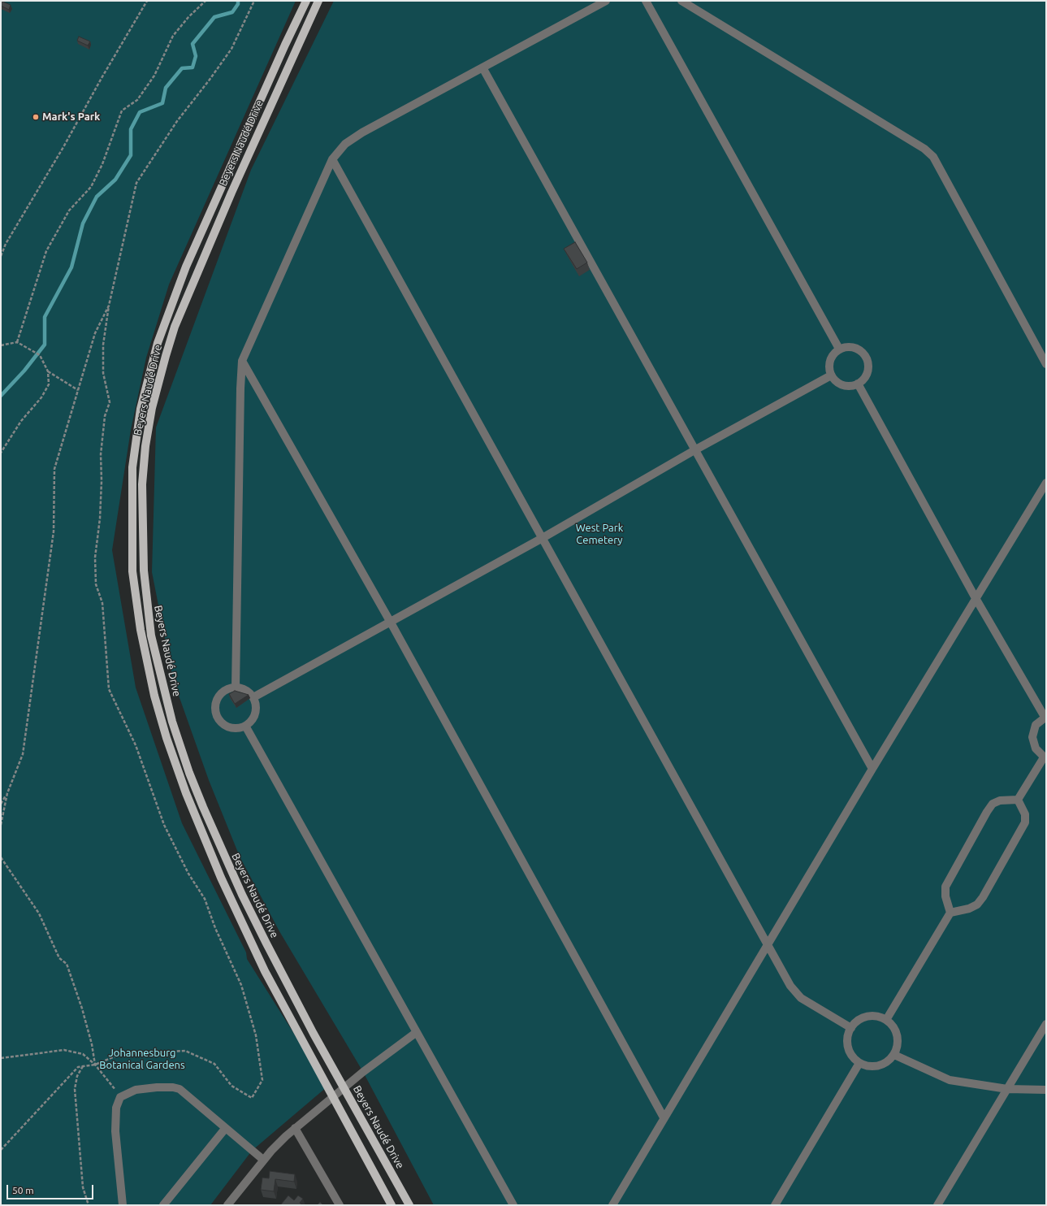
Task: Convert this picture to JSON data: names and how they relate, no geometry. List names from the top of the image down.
{
  "streets": {
    "main road": ["Beyers Naudé Drive"]
  },
  "parks": ["West Park Cemetery", "Johannesburg Botanical Gardens"],
  "places": ["Mark's Park"],
  "scale_bar": "50 m"
}
